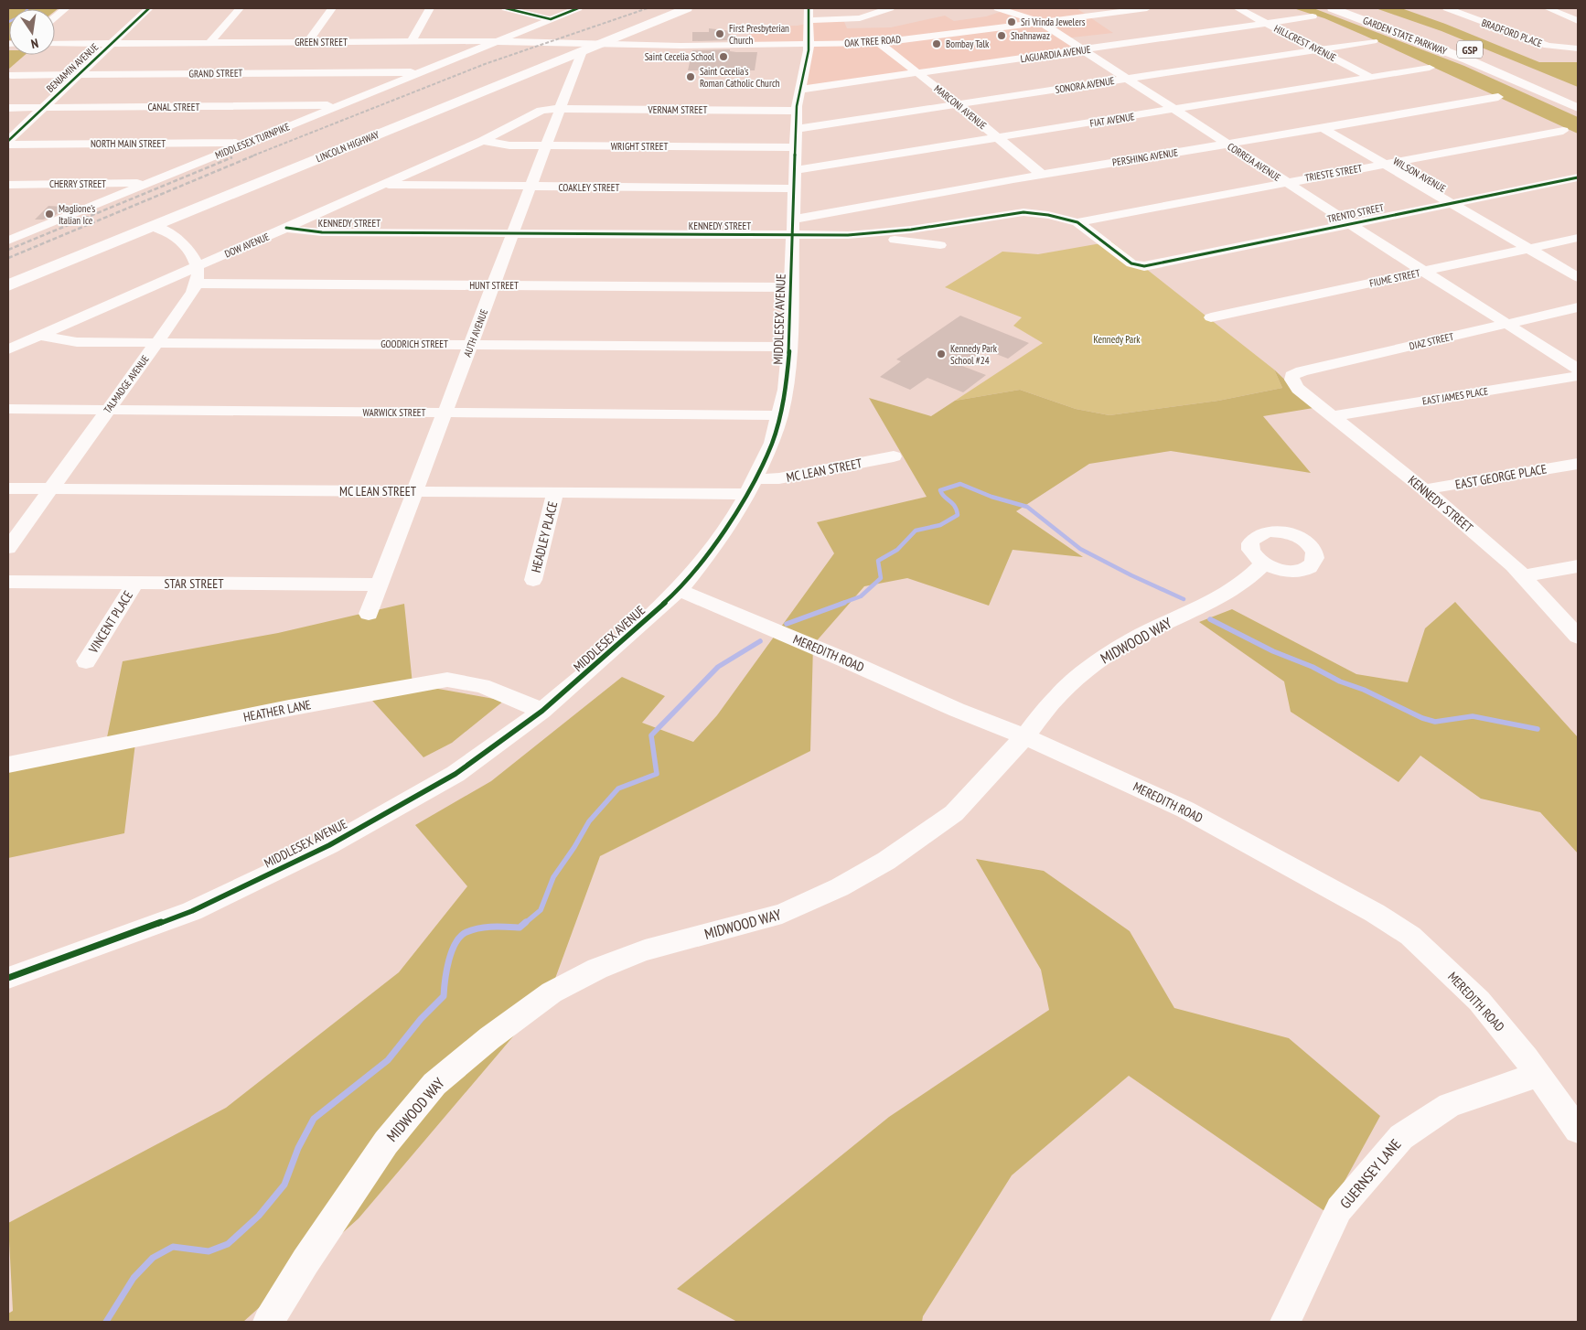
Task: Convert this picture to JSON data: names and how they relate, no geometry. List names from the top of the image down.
{
  "streets": {
    "main road": ["GARDEN STATE PARKWAY", "GSP", "LINCOLN HIGHWAY"],
    "street": [
      "BRADFORD PLACE",
      "OAK TREE ROAD",
      "GREEN STREET",
      "HILLCREST AVENUE",
      "LAGUARDIA AVENUE",
      "BENJAMIN AVENUE",
      "GRAND STREET",
      "SONORA AVENUE",
      "CANAL STREET",
      "MARCONI AVENUE",
      "VERNAM STREET",
      "FIAT AVENUE",
      "MIDDLESEX TURNPIKE",
      "NORTH MAIN STREET",
      "WRIGHT STREET",
      "PERSHING AVENUE",
      "CORREJA AVENUE",
      "TRIESTE STREET",
      "WILSON AVENUE",
      "CHERRY STREET",
      "COAKLEY STREET",
      "TRENTO STREET",
      "KENNEDY STREET",
      "DOW AVENUE",
      "FIUME STREET",
      "HUNT STREET",
      "MIDDLESEX AVENUE",
      "AUTH AVENUE",
      "DIAZ STREET",
      "GOODRICH STREET",
      "TALMADGE AVENUE",
      "EAST JAMES PLACE",
      "WARWICK STREET",
      "MC LEAN STREET",
      "EAST GEORGE PLACE",
      "HEADLEY PLACE",
      "STAR STREET",
      "VINCENT PLACE",
      "MIDWOOD WAY",
      "MEREDITH ROAD",
      "HEATHER LANE",
      "GUERNSEY LANE"
    ]
  },
  "crossings": [
    ["OAK TREE ROAD", "GREEN STREET"],
    ["OAK TREE ROAD", "MARCONI AVENUE"],
    ["OAK TREE ROAD", "LINCOLN HIGHWAY"],
    ["OAK TREE ROAD", "CORREJA AVENUE"],
    ["OAK TREE ROAD", "MIDDLESEX AVENUE"],
    ["GREEN STREET", "BENJAMIN AVENUE"],
    ["GREEN STREET", "MIDDLESEX TURNPIKE"],
    ["GREEN STREET", "LINCOLN HIGHWAY"],
    ["HILLCREST AVENUE", "LAGUARDIA AVENUE"],
    ["HILLCREST AVENUE", "SONORA AVENUE"],
    ["HILLCREST AVENUE", "FIAT AVENUE"],
    ["LAGUARDIA AVENUE", "MARCONI AVENUE"],
    ["LAGUARDIA AVENUE", "CORREJA AVENUE"],
    ["LAGUARDIA AVENUE", "MIDDLESEX AVENUE"],
    ["BENJAMIN AVENUE", "GRAND STREET"],
    ["BENJAMIN AVENUE", "CANAL STREET"],
    ["BENJAMIN AVENUE", "NORTH MAIN STREET"],
    ["GRAND STREET", "MIDDLESEX TURNPIKE"],
    ["SONORA AVENUE", "MARCONI AVENUE"],
    ["SONORA AVENUE", "CORREJA AVENUE"],
    ["SONORA AVENUE", "MIDDLESEX AVENUE"],
    ["CANAL STREET", "MIDDLESEX TURNPIKE"],
    ["MARCONI AVENUE", "FIAT AVENUE"],
    ["MARCONI AVENUE", "PERSHING AVENUE"],
    ["VERNAM STREET", "DOW AVENUE"],
    ["VERNAM STREET", "MIDDLESEX AVENUE"],
    ["VERNAM STREET", "AUTH AVENUE"],
    ["FIAT AVENUE", "CORREJA AVENUE"],
    ["FIAT AVENUE", "MIDDLESEX AVENUE"],
    ["MIDDLESEX TURNPIKE", "NORTH MAIN STREET"],
    ["MIDDLESEX TURNPIKE", "CHERRY STREET"],
    ["LINCOLN HIGHWAY", "AUTH AVENUE"],
    ["WRIGHT STREET", "DOW AVENUE"],
    ["WRIGHT STREET", "MIDDLESEX AVENUE"],
    ["WRIGHT STREET", "AUTH AVENUE"],
    ["PERSHING AVENUE", "CORREJA AVENUE"],
    ["PERSHING AVENUE", "WILSON AVENUE"],
    ["PERSHING AVENUE", "KENNEDY STREET"],
    ["PERSHING AVENUE", "MIDDLESEX AVENUE"],
    ["CORREJA AVENUE", "TRIESTE STREET"],
    ["CORREJA AVENUE", "TRENTO STREET"],
    ["CORREJA AVENUE", "FIUME STREET"],
    ["CORREJA AVENUE", "DIAZ STREET"],
    ["TRIESTE STREET", "WILSON AVENUE"],
    ["TRIESTE STREET", "KENNEDY STREET"],
    ["WILSON AVENUE", "TRENTO STREET"],
    ["WILSON AVENUE", "FIUME STREET"],
    ["COAKLEY STREET", "DOW AVENUE"],
    ["COAKLEY STREET", "MIDDLESEX AVENUE"],
    ["COAKLEY STREET", "AUTH AVENUE"],
    ["TRENTO STREET", "KENNEDY STREET"],
    ["KENNEDY STREET", "DOW AVENUE"],
    ["KENNEDY STREET", "MIDDLESEX AVENUE"],
    ["KENNEDY STREET", "AUTH AVENUE"],
    ["KENNEDY STREET", "DIAZ STREET"],
    ["KENNEDY STREET", "EAST JAMES PLACE"],
    ["KENNEDY STREET", "EAST GEORGE PLACE"],
    ["DOW AVENUE", "AUTH AVENUE"],
    ["DOW AVENUE", "GOODRICH STREET"],
    ["DOW AVENUE", "TALMADGE AVENUE"],
    ["HUNT STREET", "MIDDLESEX AVENUE"],
    ["HUNT STREET", "AUTH AVENUE"],
    ["HUNT STREET", "TALMADGE AVENUE"],
    ["MIDDLESEX AVENUE", "GOODRICH STREET"],
    ["MIDDLESEX AVENUE", "WARWICK STREET"],
    ["MIDDLESEX AVENUE", "MC LEAN STREET"],
    ["MIDDLESEX AVENUE", "MEREDITH ROAD"],
    ["MIDDLESEX AVENUE", "HEATHER LANE"],
    ["AUTH AVENUE", "GOODRICH STREET"],
    ["AUTH AVENUE", "WARWICK STREET"],
    ["AUTH AVENUE", "MC LEAN STREET"],
    ["AUTH AVENUE", "STAR STREET"],
    ["GOODRICH STREET", "TALMADGE AVENUE"],
    ["TALMADGE AVENUE", "WARWICK STREET"],
    ["TALMADGE AVENUE", "MC LEAN STREET"],
    ["MC LEAN STREET", "HEADLEY PLACE"],
    ["STAR STREET", "VINCENT PLACE"],
    ["MIDWOOD WAY", "MEREDITH ROAD"],
    ["MEREDITH ROAD", "GUERNSEY LANE"]
  ],
  "parks": ["Kennedy Park"],
  "places": [
    "Sri Vrinda Jewelers",
    "First Presbyterian Church",
    "Shahnawaz",
    "Bombay Talk",
    "Saint Cecelia School",
    "Saint Cecelia's Roman Catholic Church",
    "Maglione's Italian Ice",
    "Kennedy Park School #24"
  ],
  "north": "bottom"
}
